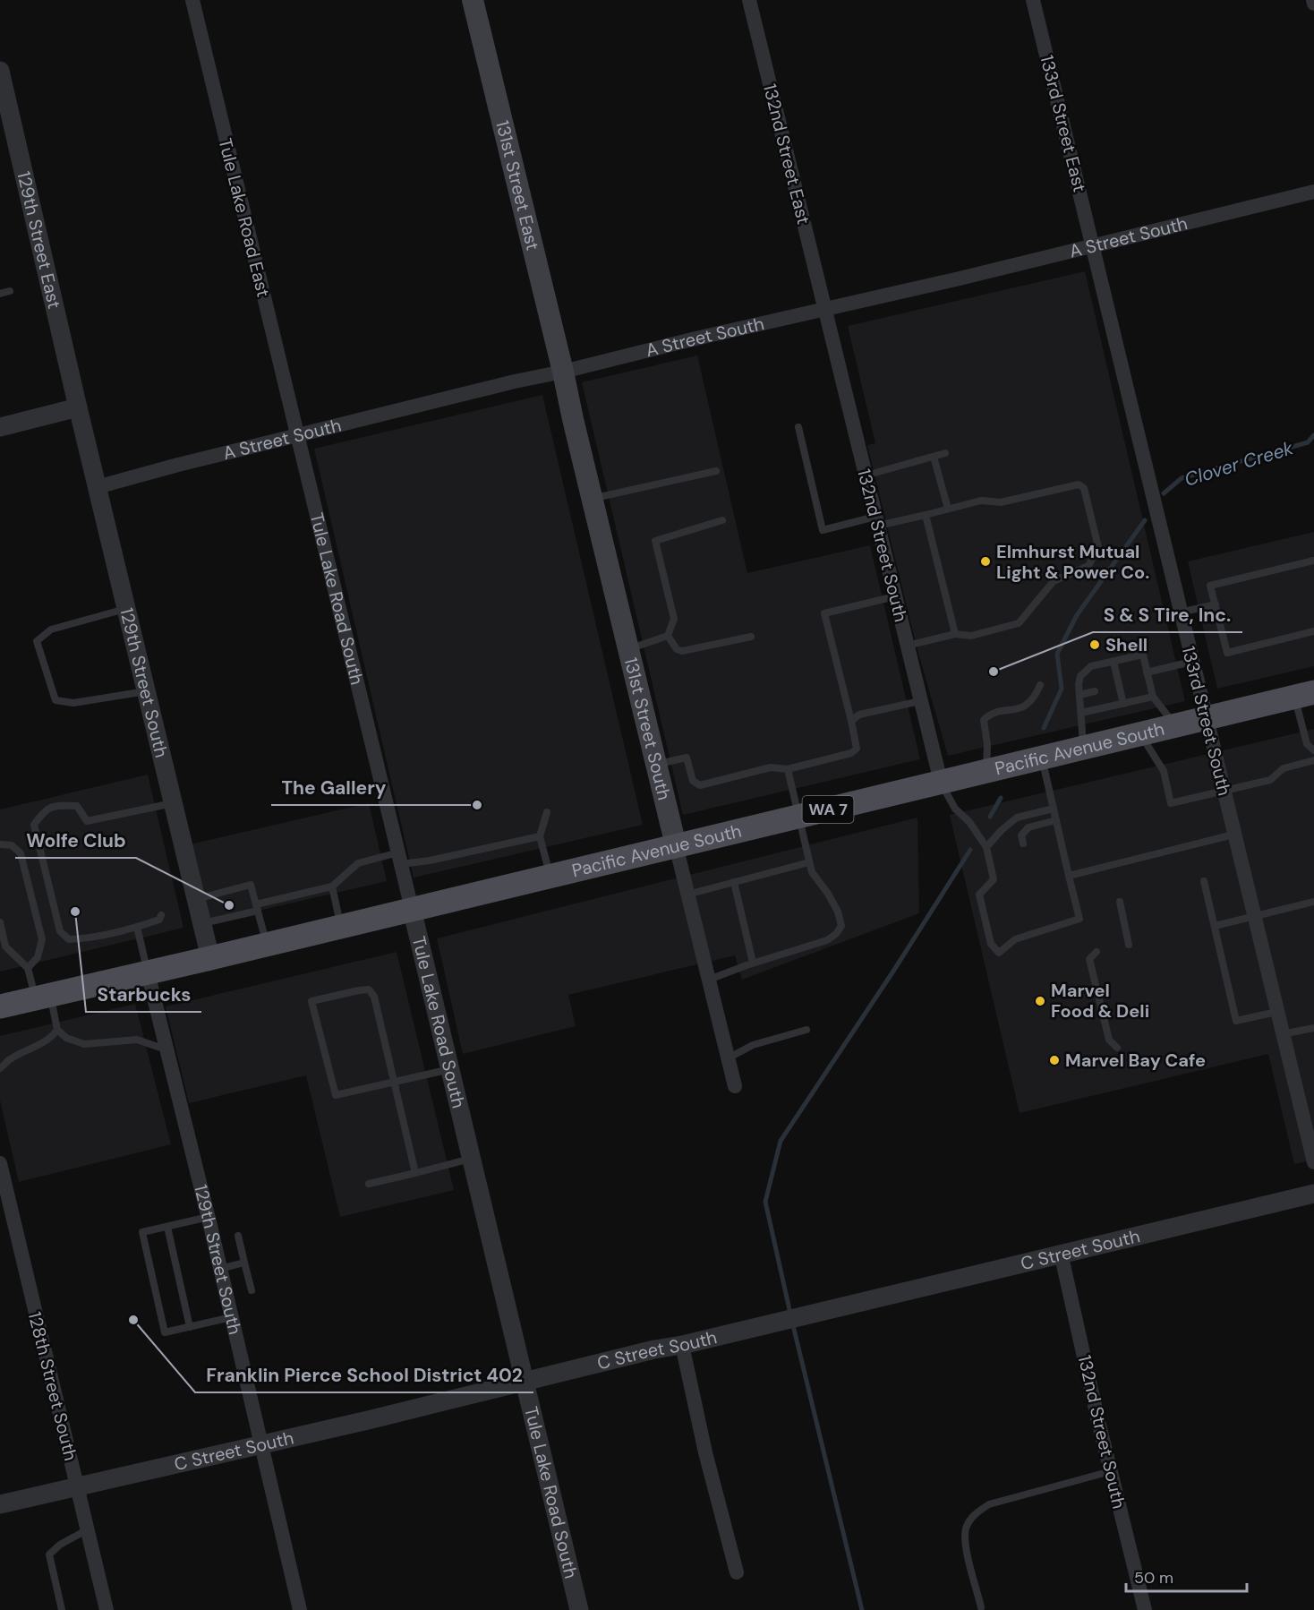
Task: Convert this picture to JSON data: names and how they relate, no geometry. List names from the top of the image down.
{
  "streets": {
    "main road": [
      "131st Street East",
      "131st Street South",
      "Pacific Avenue South",
      "WA 7"
    ],
    "street": [
      "133rd Street East",
      "132nd Street East",
      "Tule Lake Road East",
      "A Street South",
      "129th Street East",
      "132nd Street South",
      "Tule Lake Road South",
      "129th Street South",
      "133rd Street South",
      "C Street South",
      "128th Street South"
    ]
  },
  "crossings": [
    ["133rd Street East", "A Street South"],
    ["133rd Street East", "133rd Street South"],
    ["132nd Street East", "A Street South"],
    ["132nd Street East", "132nd Street South"],
    ["131st Street East", "A Street South"],
    ["131st Street East", "131st Street South"],
    ["Tule Lake Road East", "A Street South"],
    ["Tule Lake Road East", "Tule Lake Road South"],
    ["A Street South", "132nd Street South"],
    ["A Street South", "Tule Lake Road South"],
    ["A Street South", "129th Street South"],
    ["A Street South", "133rd Street South"],
    ["A Street South", "131st Street South"],
    ["129th Street East", "129th Street South"],
    ["132nd Street South", "Pacific Avenue South"],
    ["132nd Street South", "C Street South"],
    ["Tule Lake Road South", "Pacific Avenue South"],
    ["Tule Lake Road South", "C Street South"],
    ["129th Street South", "Pacific Avenue South"],
    ["129th Street South", "C Street South"],
    ["133rd Street South", "Pacific Avenue South"],
    ["131st Street South", "Pacific Avenue South"],
    ["C Street South", "128th Street South"]
  ],
  "water": ["Clover Creek"],
  "places": [
    "Elmhurst Mutual Light & Power Co.",
    "Shell",
    "S & S Tire, Inc.",
    "The Gallery",
    "Wolfe Club",
    "Starbucks",
    "Marvel Food & Deli",
    "Marvel Bay Cafe",
    "Franklin Pierce School District 402"
  ],
  "scale_bar": "50 m"
}
